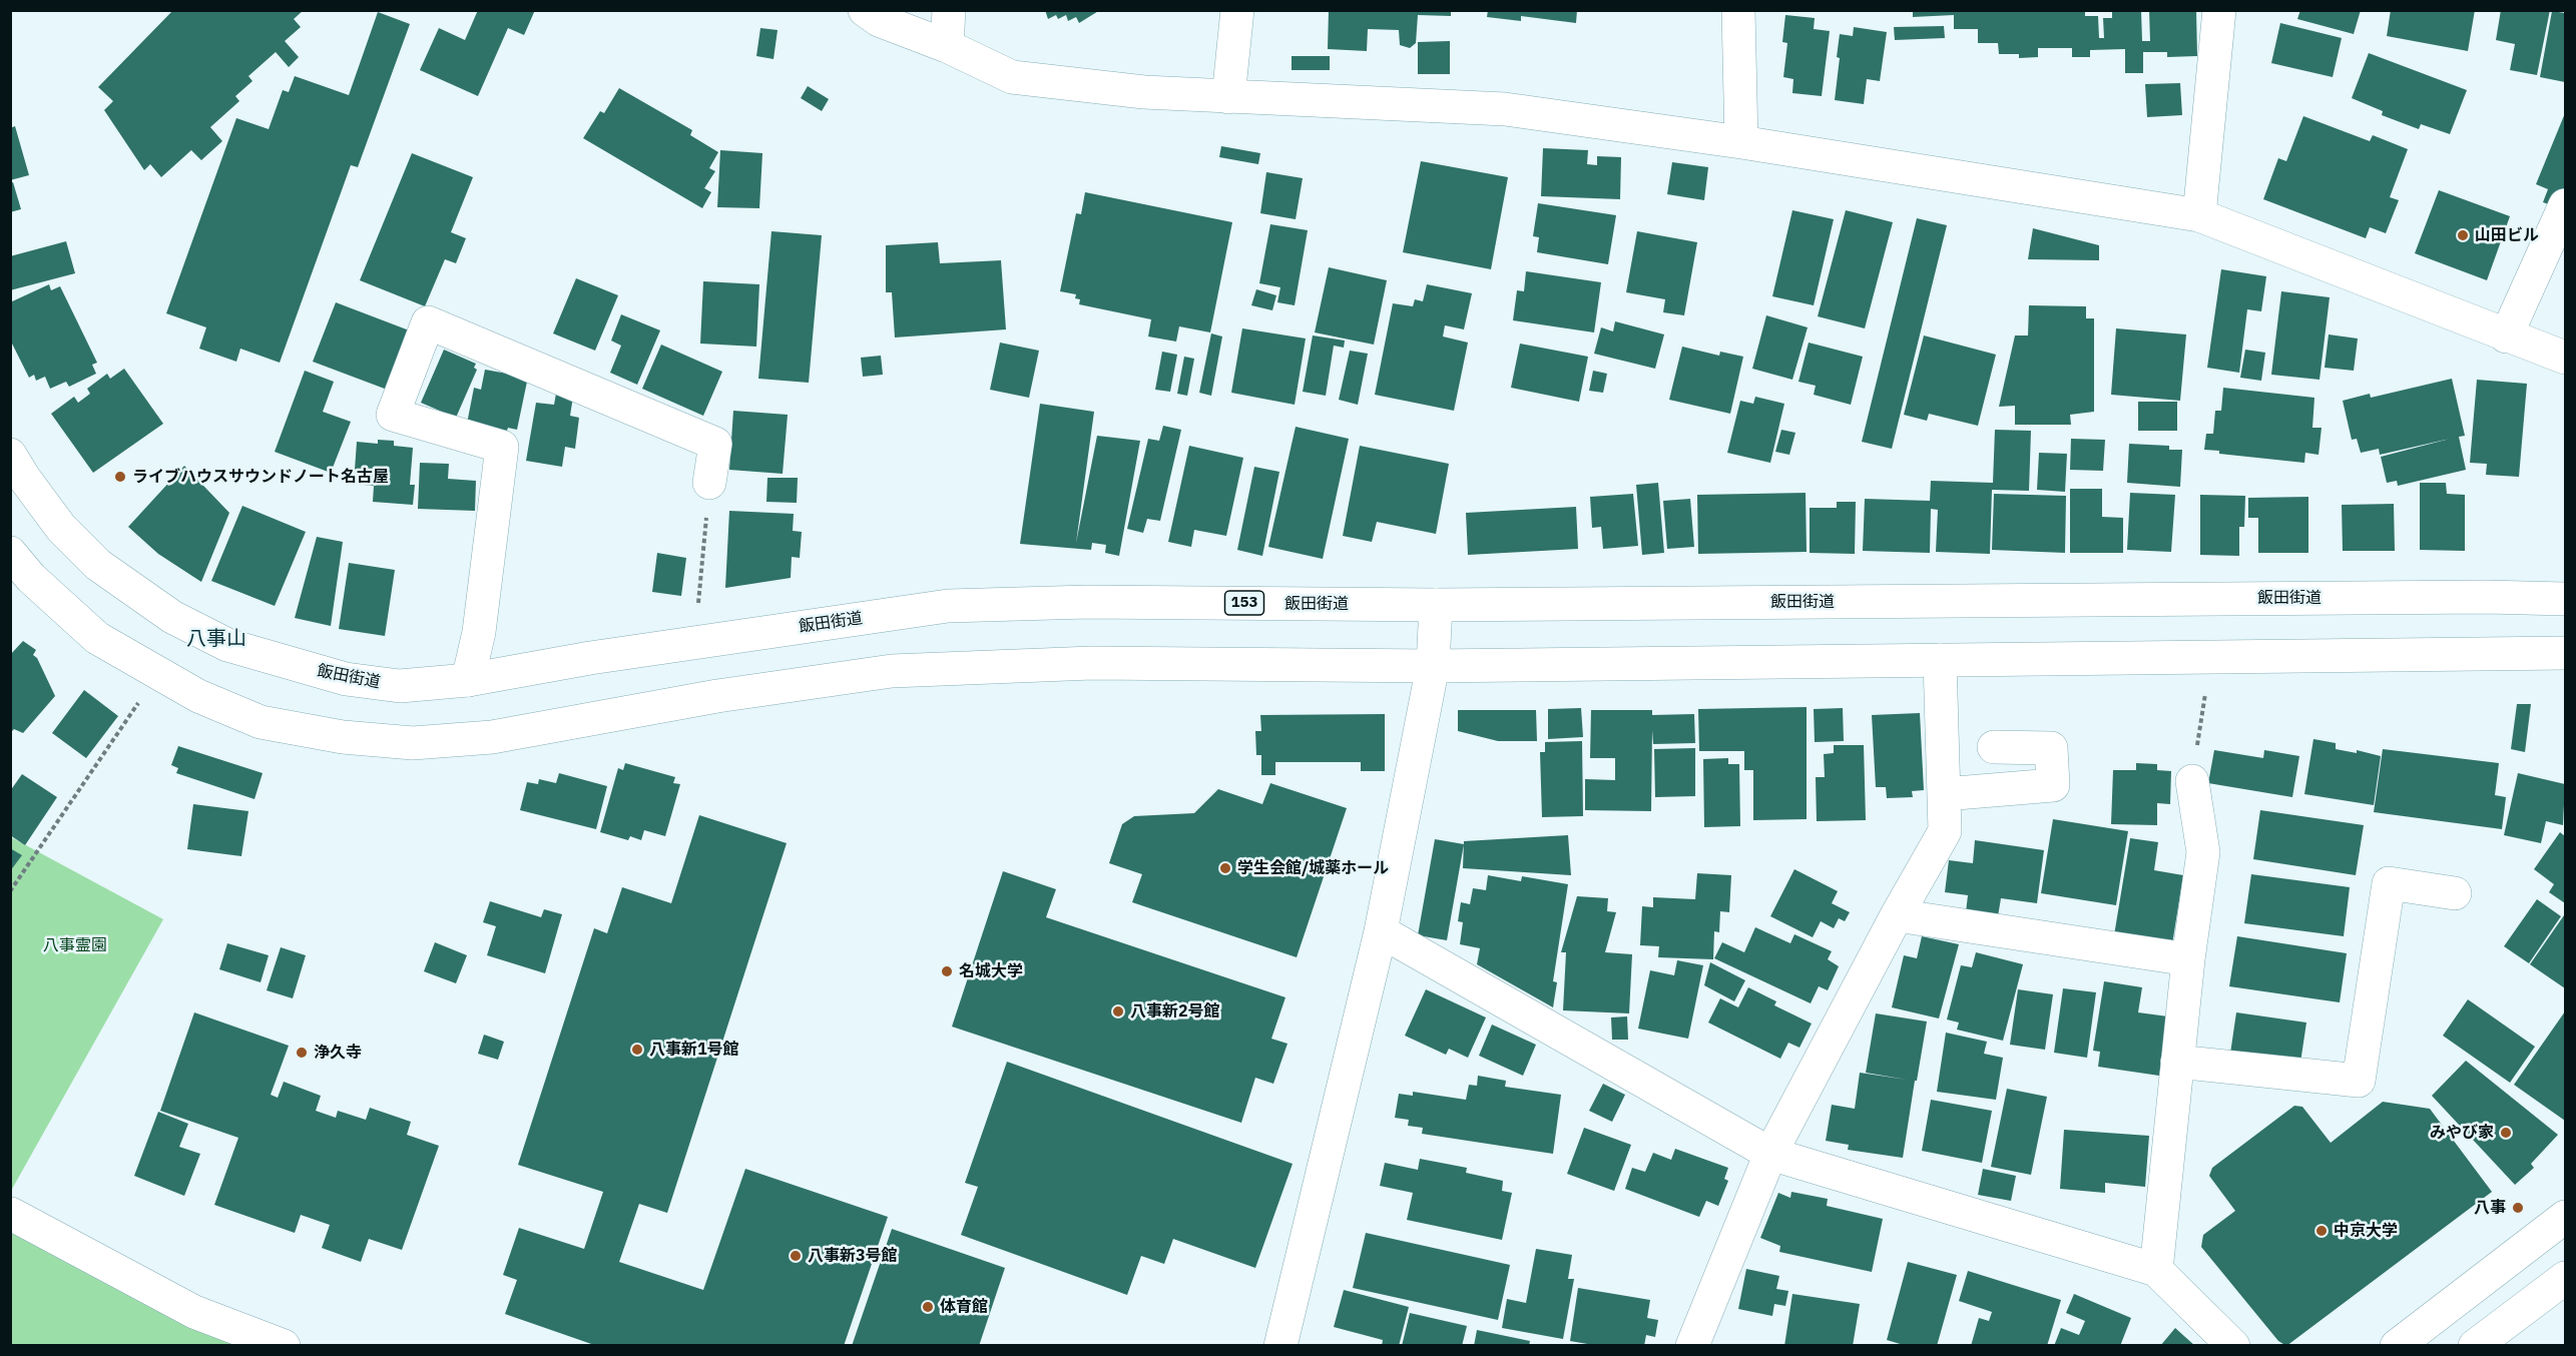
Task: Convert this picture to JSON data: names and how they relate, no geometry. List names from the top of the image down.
{
  "streets": {
    "main road": ["飯田街道", "153"]
  },
  "districts": ["八事山"],
  "parks": ["八事霊園"],
  "places": [
    "山田ビル",
    "ライブハウスサウンドノート名古屋",
    "学生会館/城薬ホール",
    "名城大学",
    "八事新2号館",
    "八事新1号館",
    "浄久寺",
    "みやび家",
    "八事",
    "中京大学",
    "八事新3号館",
    "体育館"
  ]
}
